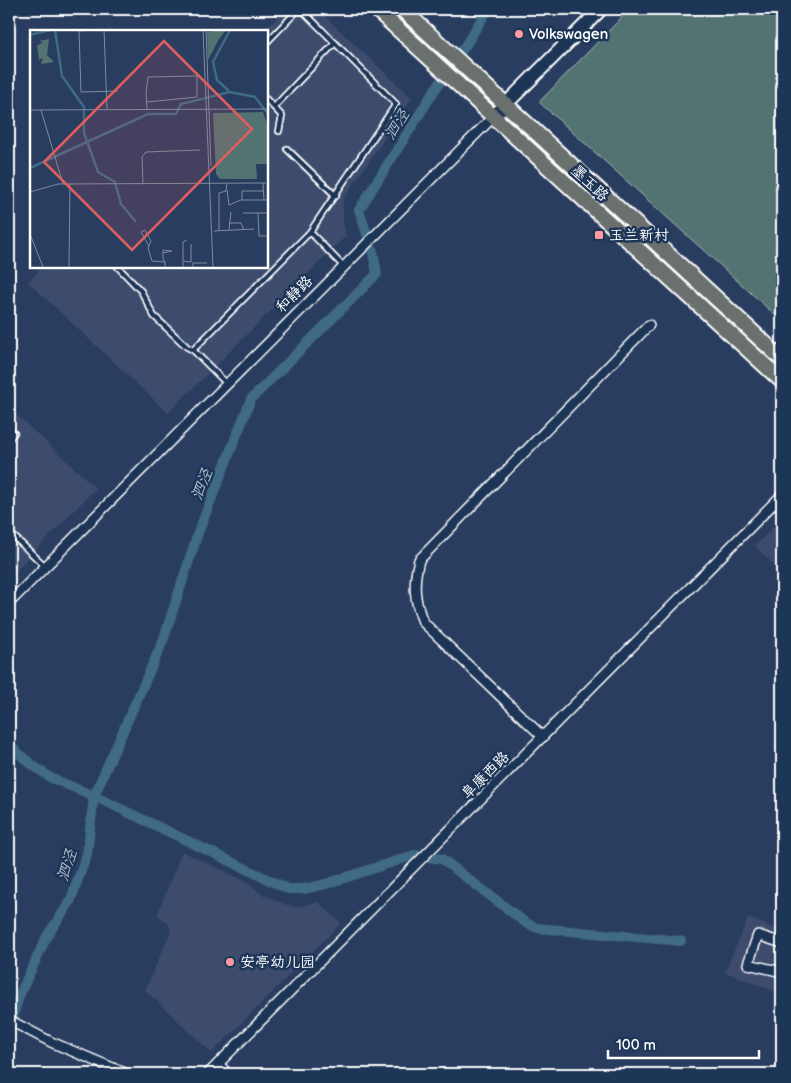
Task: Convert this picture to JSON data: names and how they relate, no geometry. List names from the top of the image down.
{
  "streets": {
    "main road": ["墨玉路"],
    "street": ["和静路", "阜康西路"]
  },
  "crossings": [
    ["墨玉路", "和静路"]
  ],
  "water": ["泗泾"],
  "places": {
    "other": ["Volkswagen", "安亭幼儿园"],
    "transit": ["玉兰新村"]
  },
  "scale_bar": "100 m"
}
